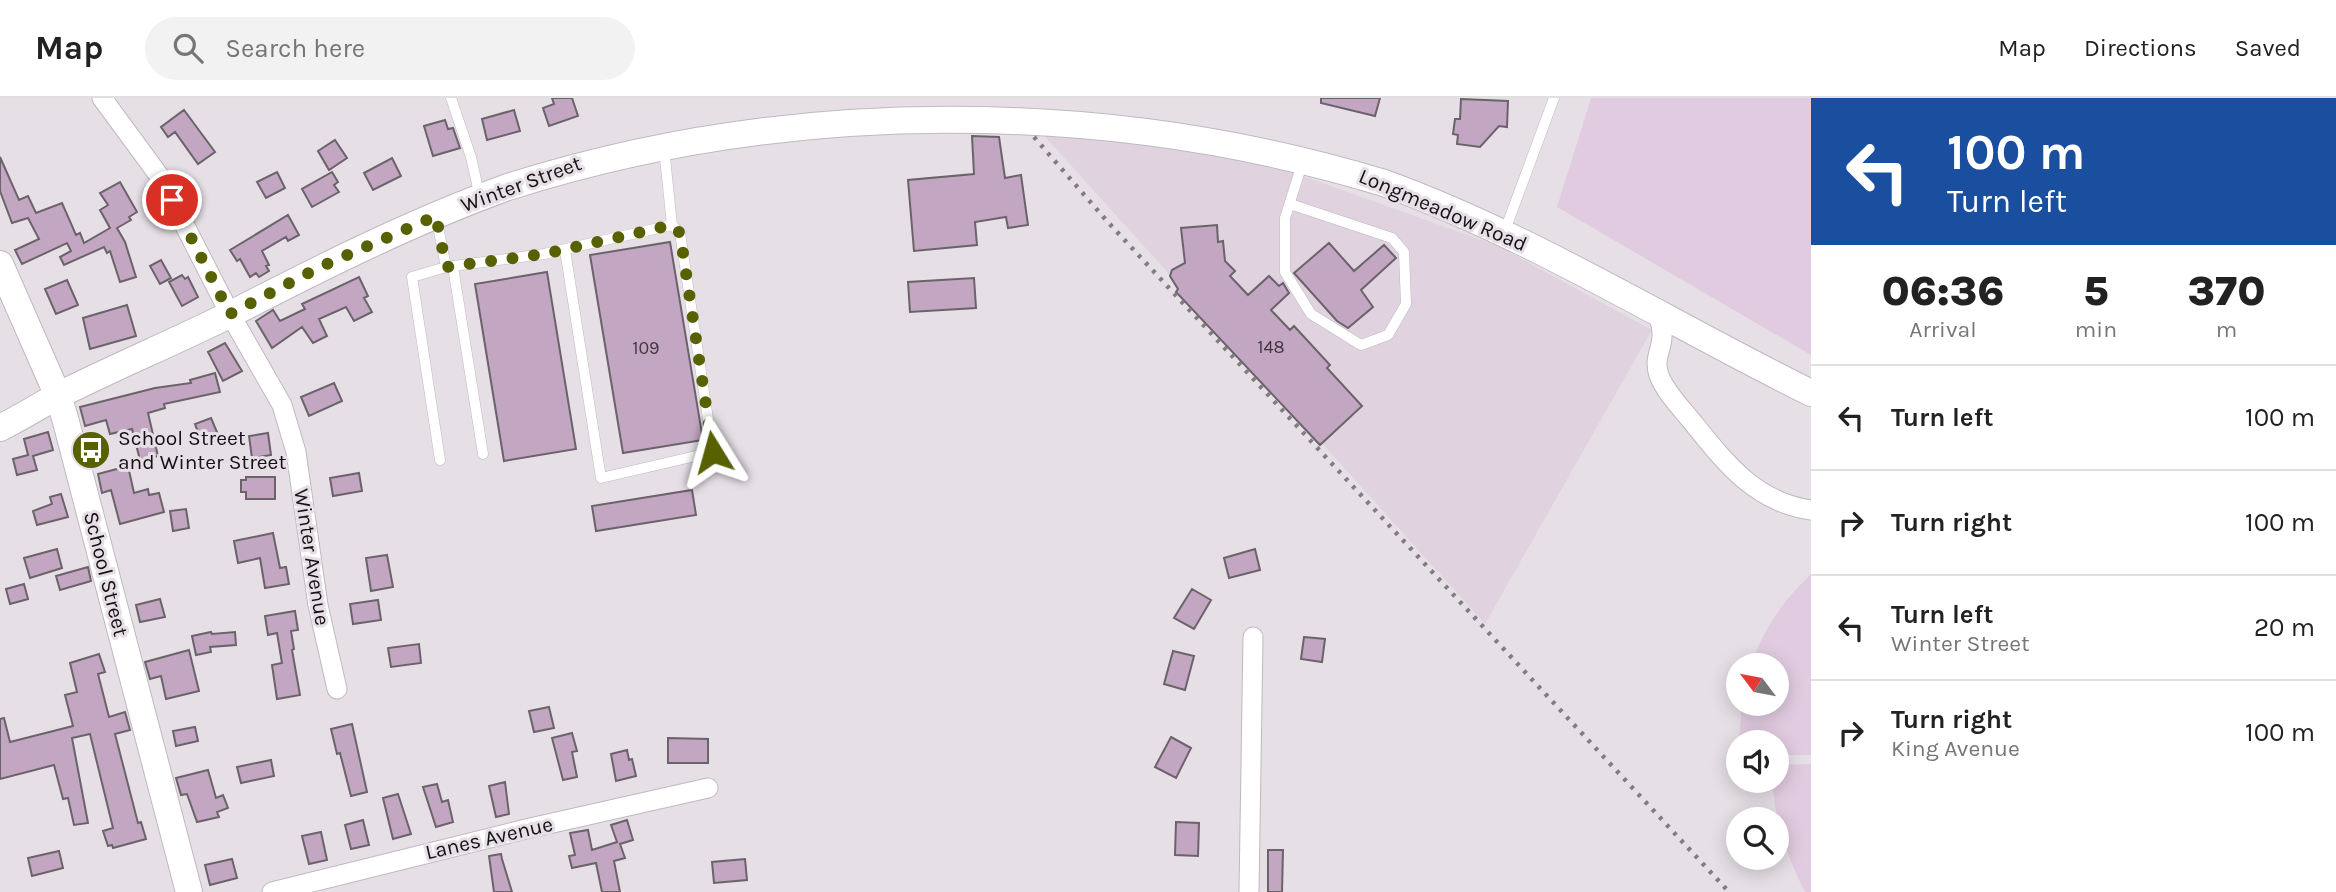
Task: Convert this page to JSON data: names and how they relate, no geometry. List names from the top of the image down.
{
  "streets": {
    "street": [
      "Winter Street",
      "Longmeadow Road",
      "Winter Avenue",
      "School Street",
      "Lanes Avenue"
    ]
  },
  "crossings": [
    ["Winter Street", "Longmeadow Road"],
    ["Winter Street", "Winter Avenue"],
    ["Winter Street", "School Street"]
  ],
  "places": {
    "bus stop": ["School Street and Winter Street"]
  },
  "house_numbers": ["148", "109"],
  "north": "top left",
  "page": {
    "header": "Map",
    "search": "Search here",
    "nav": ["Map", "Directions", "Saved"],
    "turn": ["100 m", "Turn left"],
    "eta": [
      "06:36",
      "Arrival",
      "5",
      "min",
      "370",
      "m"
    ],
    "list": [
      {
        "name": "Turn left",
        "value": "100 m"
      },
      {
        "name": "Turn right",
        "value": "100 m"
      },
      {
        "name": "Turn left",
        "note": "Winter Street",
        "value": "20 m"
      },
      {
        "name": "Turn right",
        "note": "King Avenue",
        "value": "100 m"
      }
    ]
  }
}
